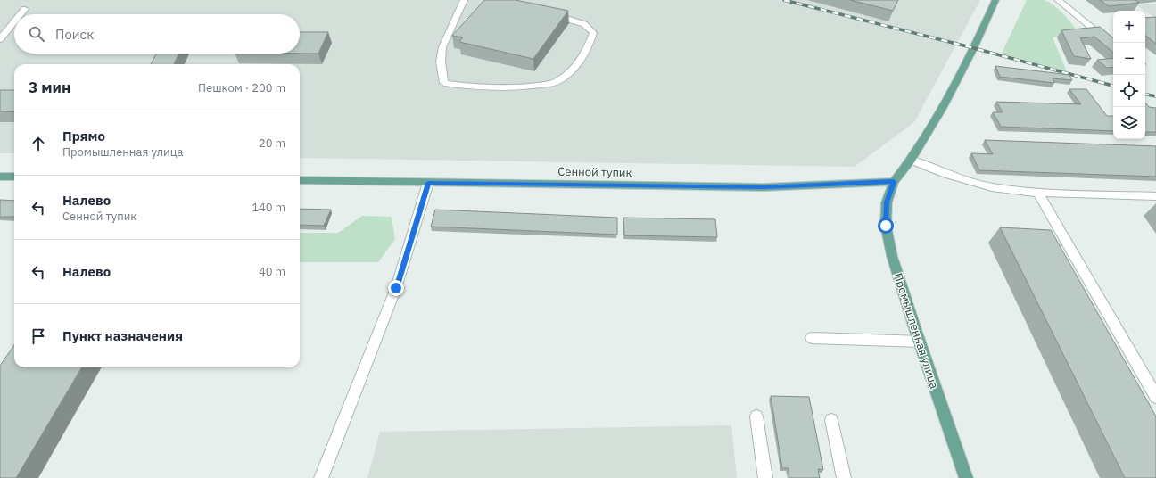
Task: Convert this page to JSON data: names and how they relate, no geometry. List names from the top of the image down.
{
  "streets": {
    "main road": ["Сенной тупик", "Промышленная улица"]
  },
  "crossings": [
    ["Сенной тупик", "Промышленная улица"]
  ],
  "page": {
    "map_buttons": ["+", "−"],
    "search": "Поиск",
    "heading": ["3 мин", "Пешком · 200 m"],
    "list": [
      ["Прямо", "Промышленная улица", "20 m"],
      ["Налево", "Сенной тупик", "140 m"],
      ["Налево", "40 m"],
      "Пункт назначения"
    ]
  }
}
